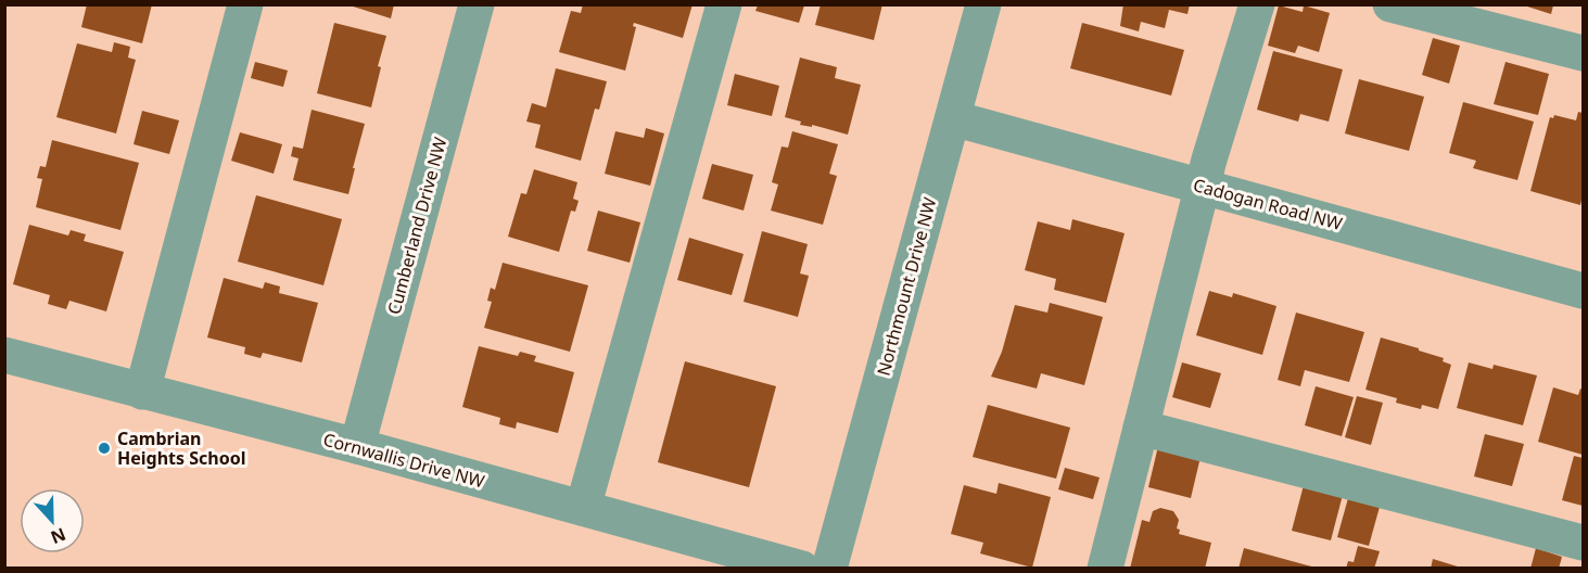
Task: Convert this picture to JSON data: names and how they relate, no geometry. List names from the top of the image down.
{
  "streets": {
    "street": [
      "Cadogan Road NW",
      "Cumberland Drive NW",
      "Northmount Drive NW",
      "Cornwallis Drive NW"
    ]
  },
  "crossings": [
    ["Cadogan Road NW", "Northmount Drive NW"],
    ["Cumberland Drive NW", "Cornwallis Drive NW"]
  ],
  "places": ["Cambrian Heights School"],
  "north": "bottom"
}
